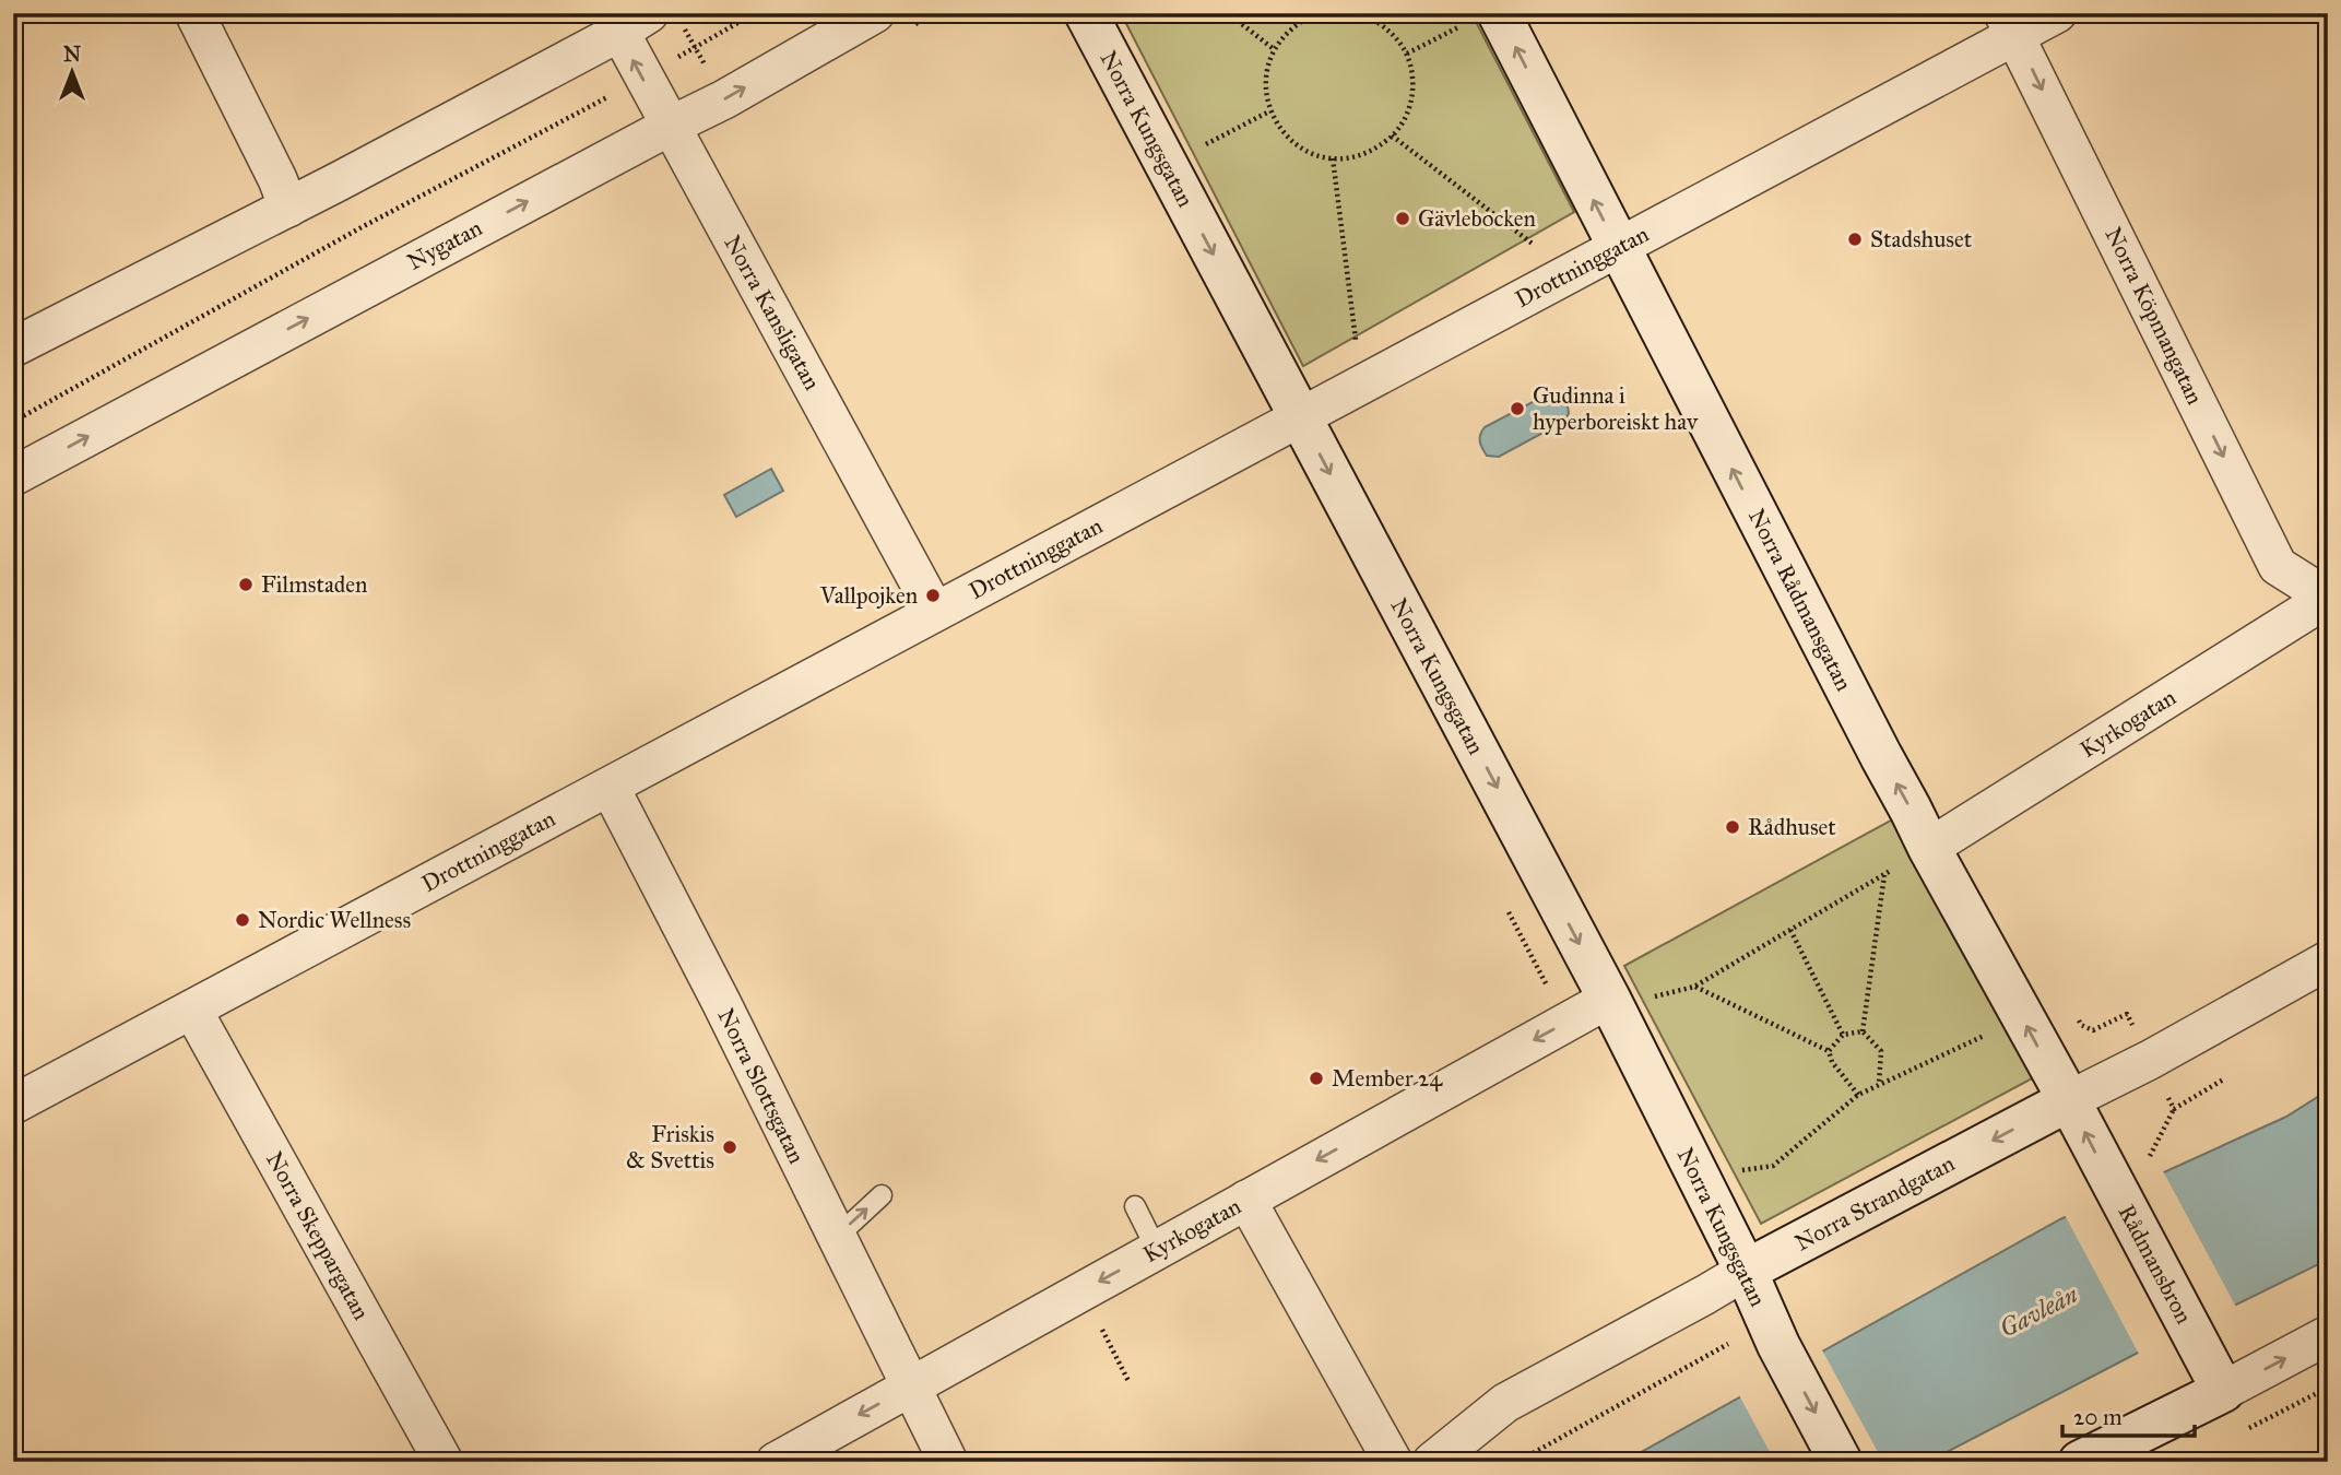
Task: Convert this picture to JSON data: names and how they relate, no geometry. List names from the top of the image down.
{
  "streets": {
    "street": [
      "Norra Kungsgatan",
      "Nygatan",
      "Drottninggatan",
      "Norra Kansligatan",
      "Norra Köpmangatan",
      "Norra Rådmansgatan",
      "Kyrkogatan",
      "Norra Slottsgatan",
      "Norra Strandgatan",
      "Norra Skeppargatan",
      "Rådmansbron"
    ]
  },
  "crossings": [
    ["Norra Kungsgatan", "Drottninggatan"],
    ["Norra Kungsgatan", "Kyrkogatan"],
    ["Norra Kungsgatan", "Norra Strandgatan"],
    ["Nygatan", "Norra Kansligatan"],
    ["Drottninggatan", "Norra Kansligatan"],
    ["Drottninggatan", "Norra Köpmangatan"],
    ["Drottninggatan", "Norra Rådmansgatan"],
    ["Drottninggatan", "Norra Slottsgatan"],
    ["Drottninggatan", "Norra Skeppargatan"],
    ["Norra Köpmangatan", "Kyrkogatan"],
    ["Norra Rådmansgatan", "Kyrkogatan"],
    ["Norra Rådmansgatan", "Norra Strandgatan"],
    ["Norra Rådmansgatan", "Rådmansbron"],
    ["Kyrkogatan", "Norra Slottsgatan"]
  ],
  "one_way": [
    "Norra Kungsgatan",
    "Norra Köpmangatan",
    "Norra Rådmansgatan",
    "Kyrkogatan"
  ],
  "water": ["Gavleån"],
  "places": [
    "Gävlebocken",
    "Stadshuset",
    "Gudinna i hyperboreiskt hav",
    "Filmstaden",
    "Vallpojken",
    "Rådhuset",
    "Nordic Wellness",
    "Member 24",
    "Friskis & Svettis"
  ],
  "scale_bar": "20 m",
  "north": "top"
}
